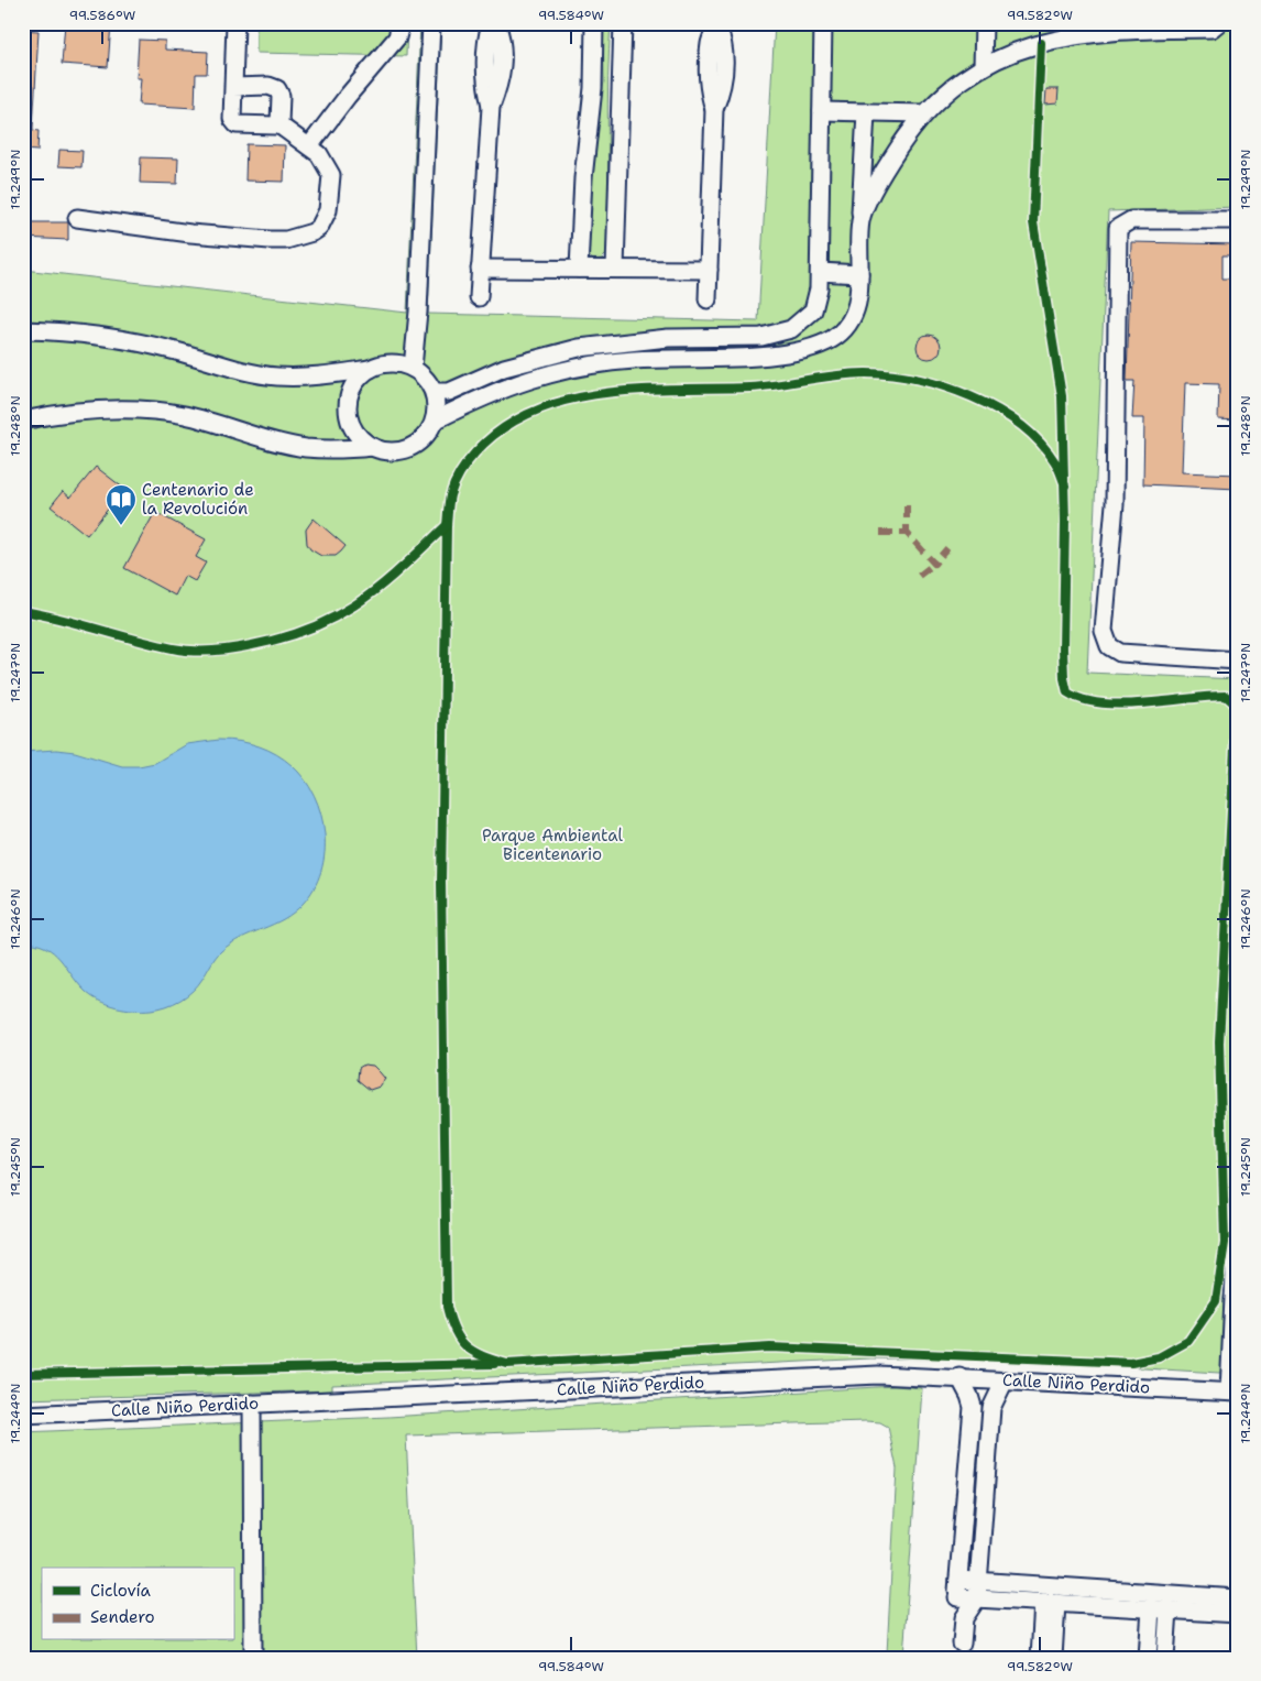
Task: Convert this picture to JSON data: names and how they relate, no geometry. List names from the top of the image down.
{
  "streets": {
    "street": ["Calle Niño Perdido"]
  },
  "parks": ["Parque Ambiental Bicentenario"],
  "places": {
    "library": ["Centenario de la Revolución"]
  },
  "legend": ["Ciclovía", "Sendero"],
  "coordinates": [
    "99.586°W",
    "99.584°W",
    "99.582°W",
    "19.249°N",
    "19.248°N",
    "19.247°N",
    "19.246°N",
    "19.245°N",
    "19.244°N"
  ]
}
